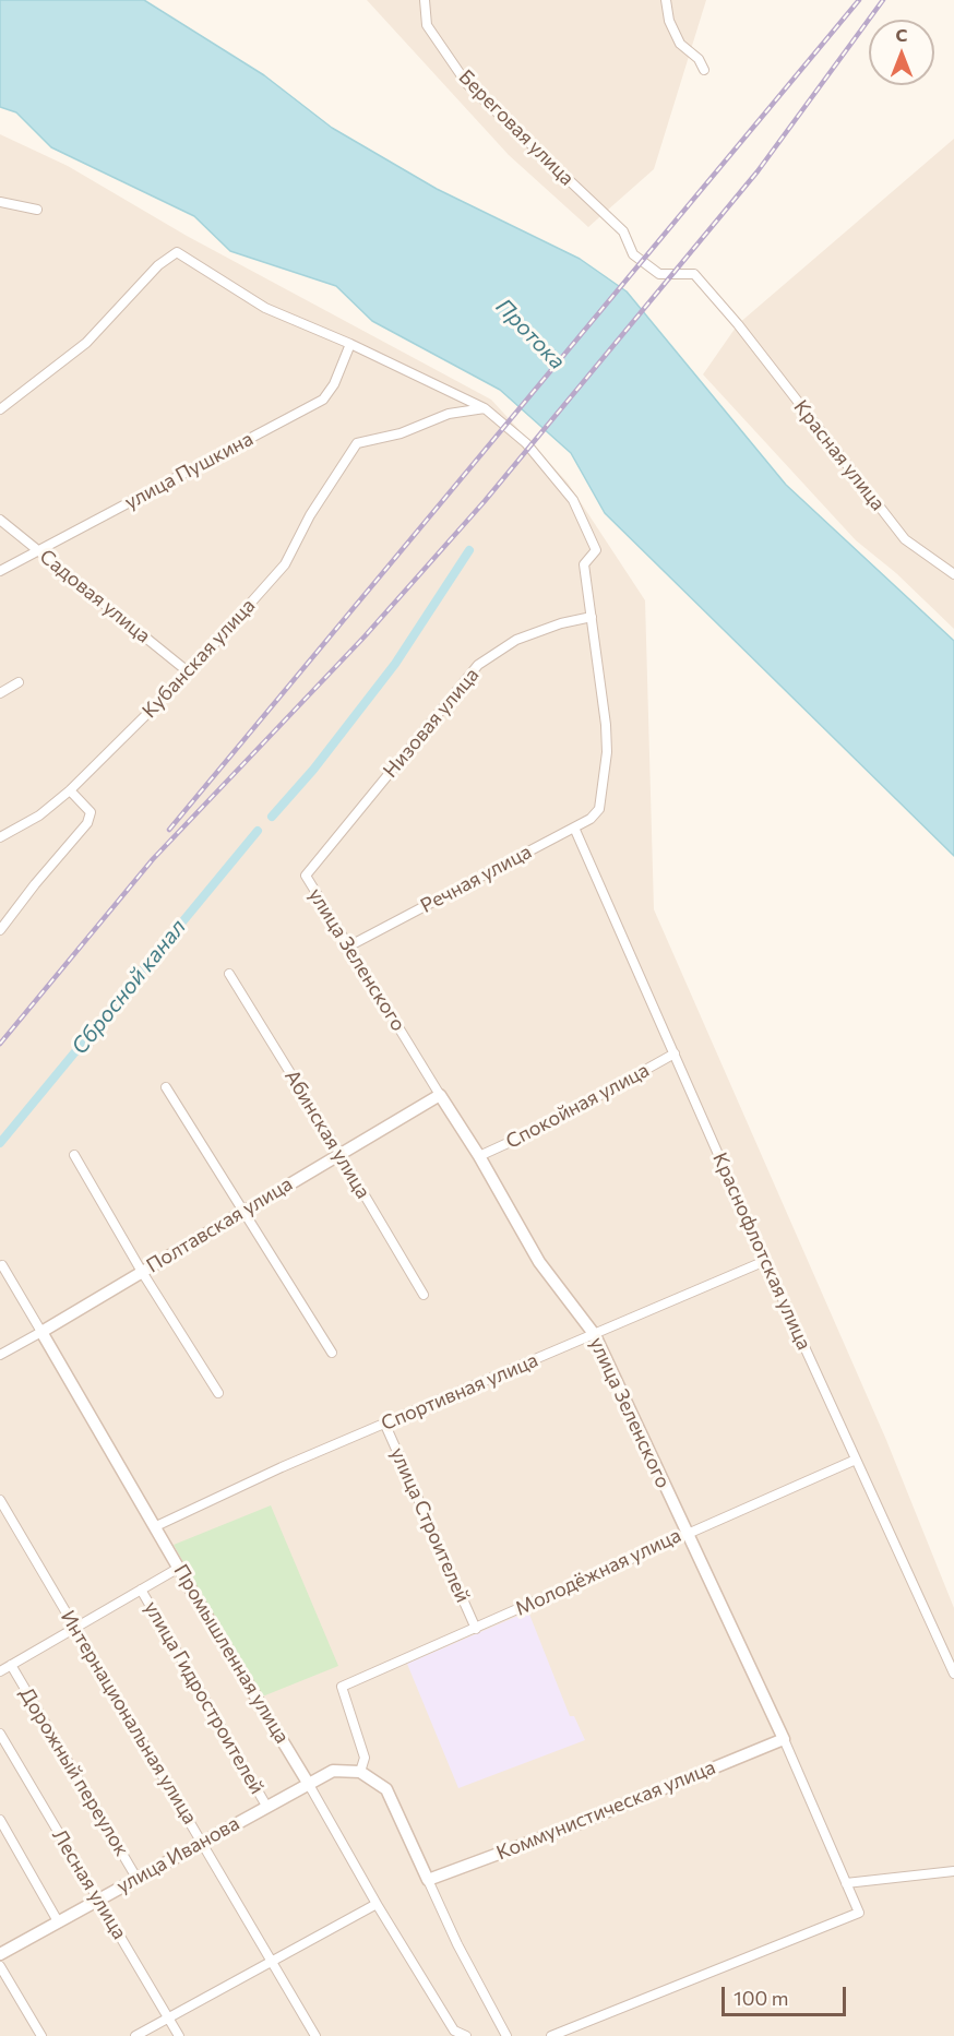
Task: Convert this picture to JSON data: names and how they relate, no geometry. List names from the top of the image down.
{
  "streets": {
    "street": [
      "Береговая улица",
      "Красная улица",
      "улица Пушкина",
      "Садовая улица",
      "Кубанская улица",
      "Низовая улица",
      "Речная улица",
      "улица Зеленского",
      "Спокойная улица",
      "Абинская улица",
      "Полтавская улица",
      "Краснофлотская улица",
      "Спортивная улица",
      "улица Строителей",
      "Молодёжная улица",
      "Промышленная улица",
      "улица Гидростроителей",
      "Интернациональная улица",
      "Дорожный переулок",
      "Коммунистическая улица",
      "улица Иванова",
      "Лесная улица"
    ]
  },
  "crossings": [
    ["Береговая улица", "Красная улица"],
    ["улица Пушкина", "Садовая улица"],
    ["Садовая улица", "Кубанская улица"],
    ["Низовая улица", "Речная улица"],
    ["Низовая улица", "улица Зеленского"],
    ["Речная улица", "улица Зеленского"],
    ["Речная улица", "Краснофлотская улица"],
    ["улица Зеленского", "Спокойная улица"],
    ["улица Зеленского", "Полтавская улица"],
    ["улица Зеленского", "Спортивная улица"],
    ["улица Зеленского", "Молодёжная улица"],
    ["улица Зеленского", "Коммунистическая улица"],
    ["Спокойная улица", "Краснофлотская улица"],
    ["Абинская улица", "Полтавская улица"],
    ["Полтавская улица", "Промышленная улица"],
    ["Краснофлотская улица", "Спортивная улица"],
    ["Краснофлотская улица", "Молодёжная улица"],
    ["Спортивная улица", "улица Строителей"],
    ["Спортивная улица", "Промышленная улица"],
    ["улица Строителей", "Молодёжная улица"],
    ["Молодёжная улица", "улица Иванова"],
    ["Промышленная улица", "улица Иванова"],
    ["улица Гидростроителей", "улица Иванова"],
    ["Интернациональная улица", "улица Иванова"],
    ["Дорожный переулок", "улица Иванова"],
    ["улица Иванова", "Лесная улица"]
  ],
  "water": ["Протока", "Сбросной канал"],
  "scale_bar": "100 m",
  "north": "top"
}
